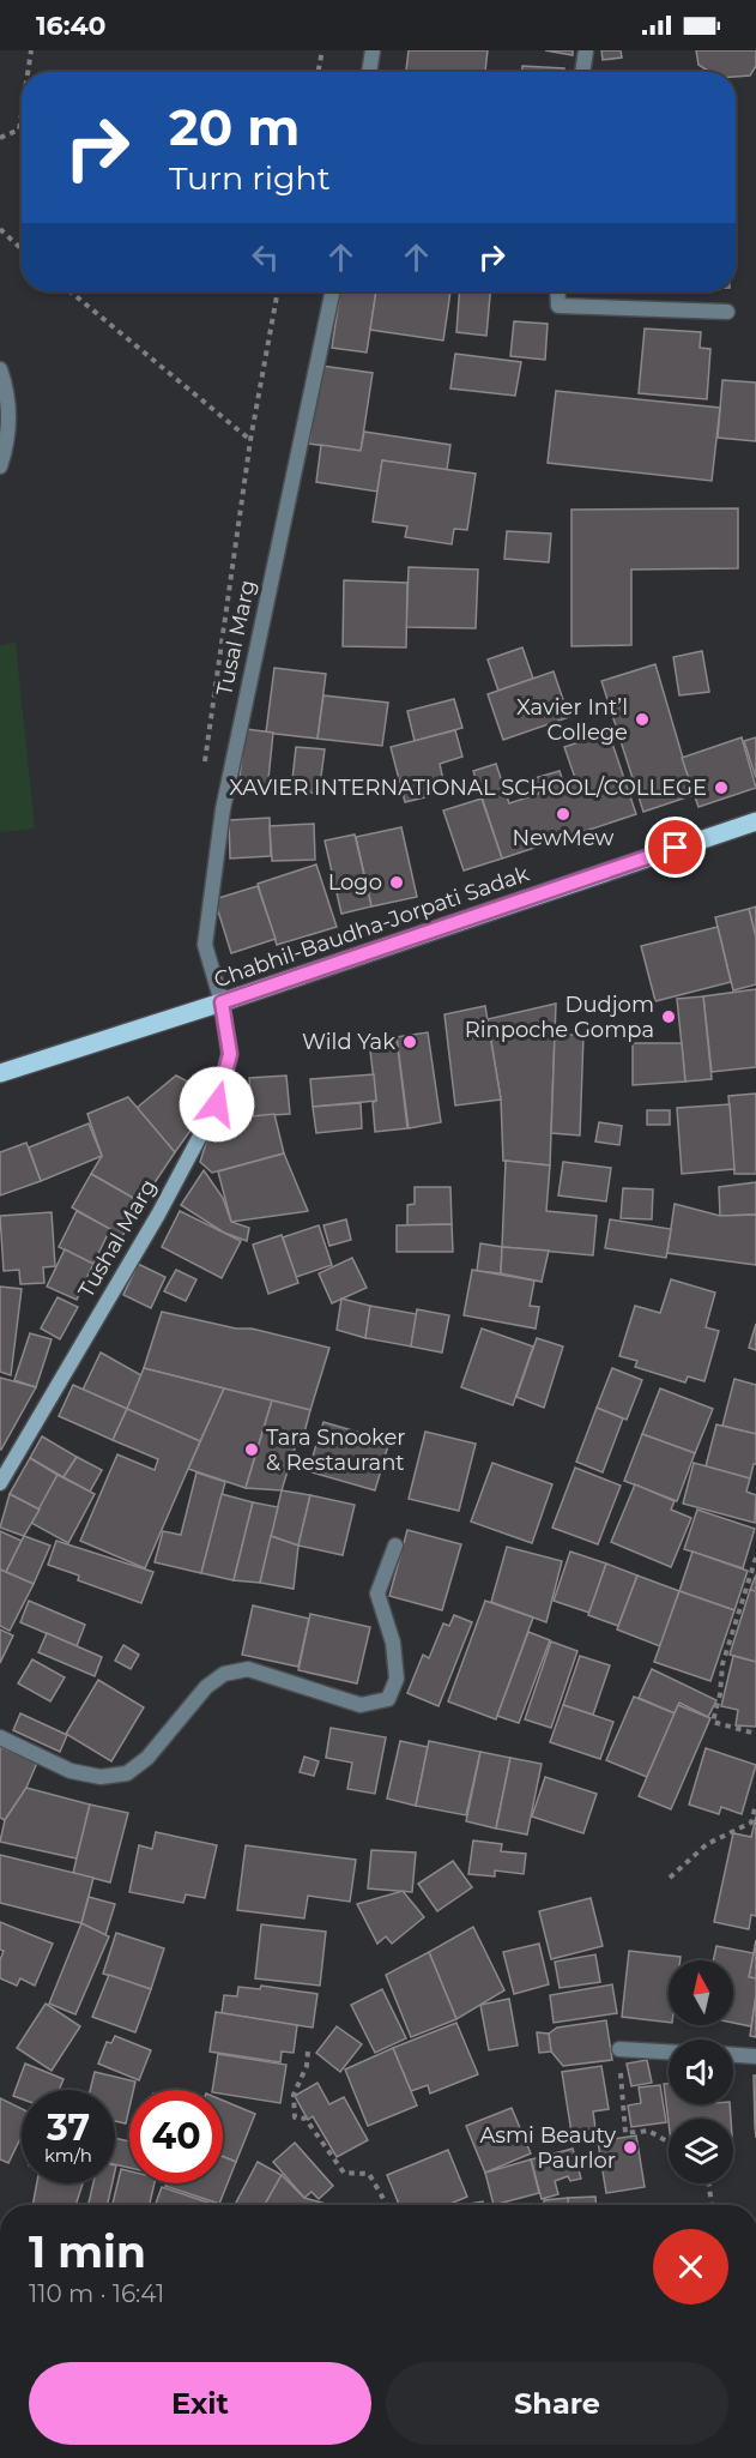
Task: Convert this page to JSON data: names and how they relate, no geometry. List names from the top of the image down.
{
  "streets": {
    "main road": ["Chabhil-Baudha-Jorpati Sadak"],
    "street": ["Tusal Marg", "Tushal Marg"]
  },
  "crossings": [
    ["Tusal Marg", "Chabhil-Baudha-Jorpati Sadak"],
    ["Tusal Marg", "Tushal Marg"],
    ["Chabhil-Baudha-Jorpati Sadak", "Tushal Marg"]
  ],
  "places": [
    "Xavier Int’l College",
    "XAVIER INTERNATIONAL SCHOOL/COLLEGE",
    "NewMew",
    "Logo",
    "Dudjom Rinpoche Gompa",
    "Wild Yak",
    "Tara Snooker & Restaurant",
    "Asmi Beauty Paurlor"
  ],
  "north": "top",
  "page": {
    "status": "16:40",
    "turn": ["20 m", "Turn right"],
    "speed": "37 km/h",
    "limit": "40",
    "heading": ["1 min", "110 m · 16:41"],
    "buttons": ["Exit", "Share"]
  }
}
